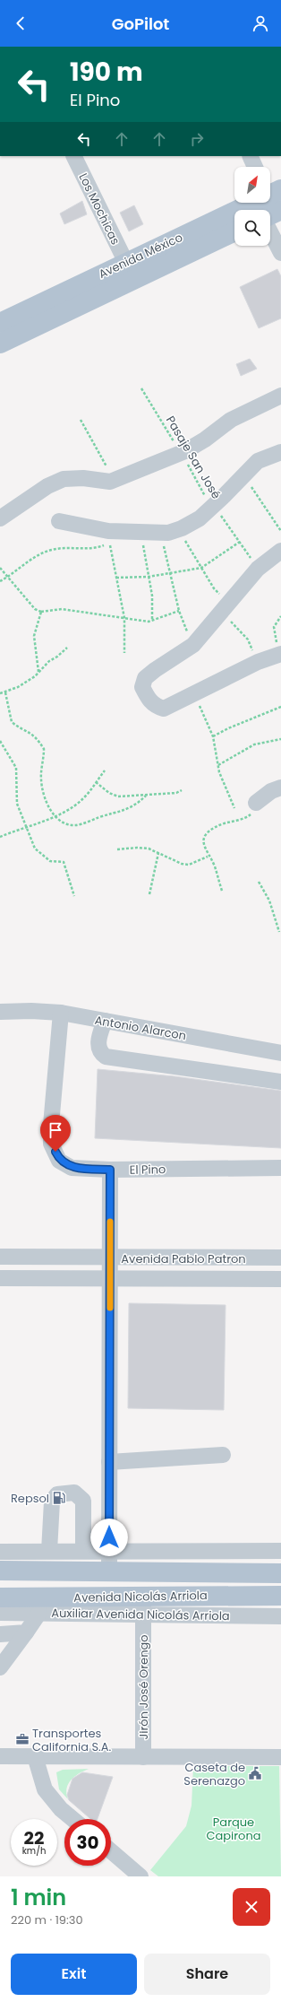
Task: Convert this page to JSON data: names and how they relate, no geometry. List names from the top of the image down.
{
  "streets": {
    "main road": ["Avenida México", "Avenida Nicolás Arriola"],
    "street": [
      "Los Mochicas",
      "Antonio Alarcon",
      "El Pino",
      "Avenida Pablo Patron",
      "Auxiliar Avenida Nicolás Arriola",
      "Jirón José Orengo"
    ],
    "path": ["Pasaje San José"]
  },
  "crossings": [
    ["Los Mochicas", "Avenida México"],
    ["Antonio Alarcon", "El Pino"],
    ["Avenida Nicolás Arriola", "Auxiliar Avenida Nicolás Arriola"],
    ["Avenida Nicolás Arriola", "Jirón José Orengo"],
    ["Auxiliar Avenida Nicolás Arriola", "Jirón José Orengo"]
  ],
  "parks": ["Parque Capirona"],
  "places": {
    "fuel station": ["Repsol"],
    "office": ["Transportes California S.A."],
    "public building": ["Caseta de Serenazgo"]
  },
  "north": "top right",
  "page": {
    "header": "GoPilot",
    "turn": ["190 m", "El Pino"],
    "speed": "22 km/h",
    "limit": "30",
    "heading": ["1 min", "220 m · 19:30"],
    "buttons": ["Exit", "Share"]
  }
}
